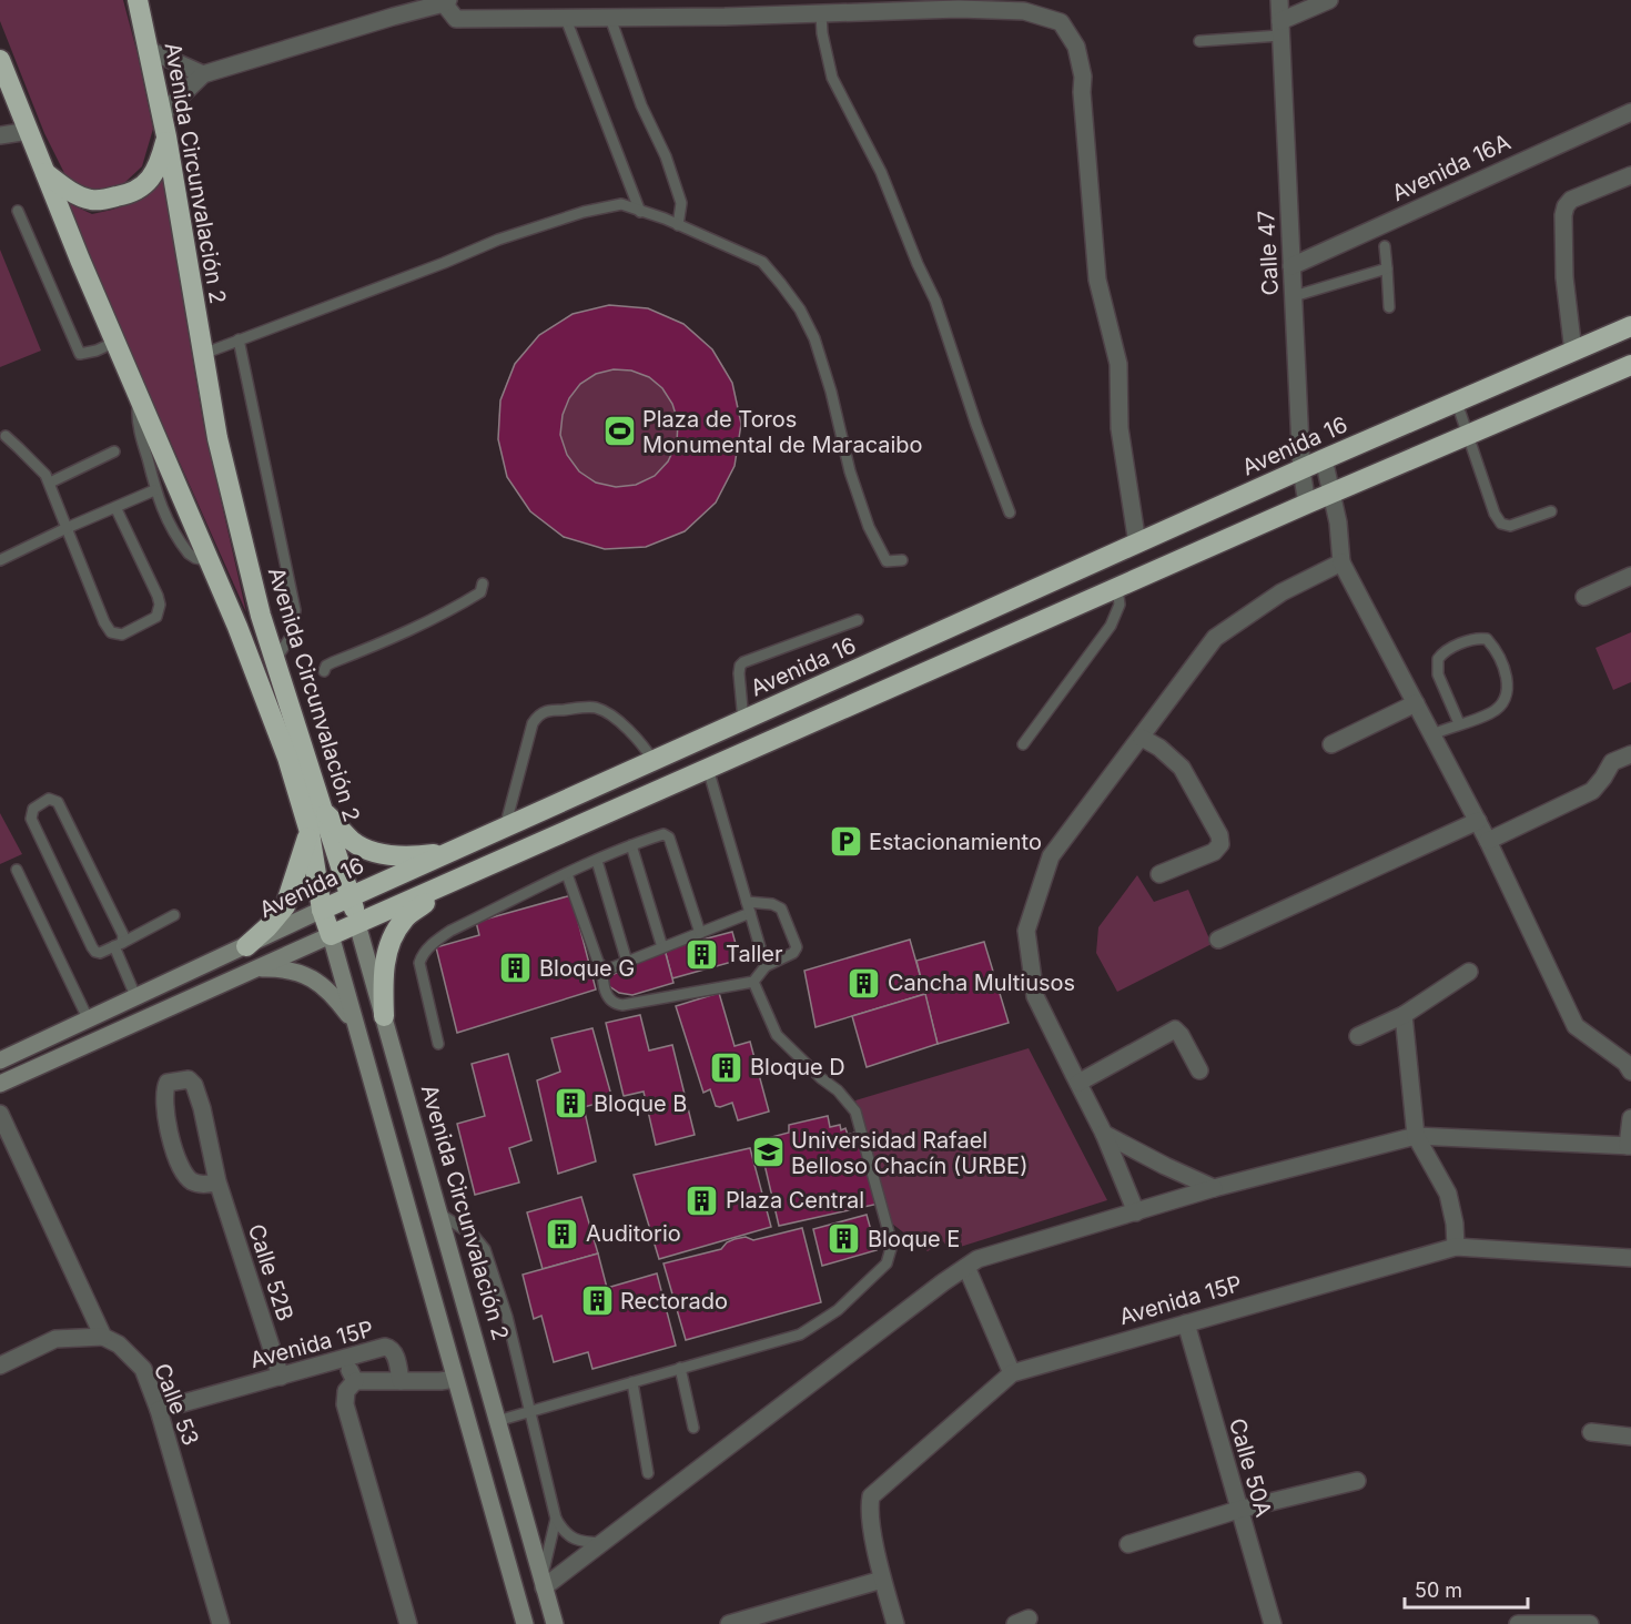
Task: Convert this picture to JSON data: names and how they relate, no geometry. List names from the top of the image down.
{
  "streets": {
    "highway": ["Avenida Circunvalación 2", "Avenida 16"],
    "street": [
      "Avenida 16A",
      "Calle 47",
      "Calle 52B",
      "Avenida 15P",
      "Calle 53",
      "Calle 50A"
    ]
  },
  "crossings": [
    ["Avenida 16A", "Calle 47"],
    ["Avenida Circunvalación 2", "Avenida 16"],
    ["Calle 47", "Avenida 16"],
    ["Calle 52B", "Avenida 15P"],
    ["Avenida 15P", "Calle 53"],
    ["Avenida 15P", "Calle 50A"]
  ],
  "places": {
    "sports": ["Plaza de Toros Monumental de Maracaibo"],
    "parking": ["Estacionamiento"],
    "building": [
      "Taller",
      "Bloque G",
      "Cancha Multiusos",
      "Bloque D",
      "Bloque B",
      "Plaza Central",
      "Auditorio",
      "Bloque E",
      "Rectorado"
    ],
    "school or university": ["Universidad Rafael Belloso Chacín (URBE)"]
  },
  "scale_bar": "50 m"
}
